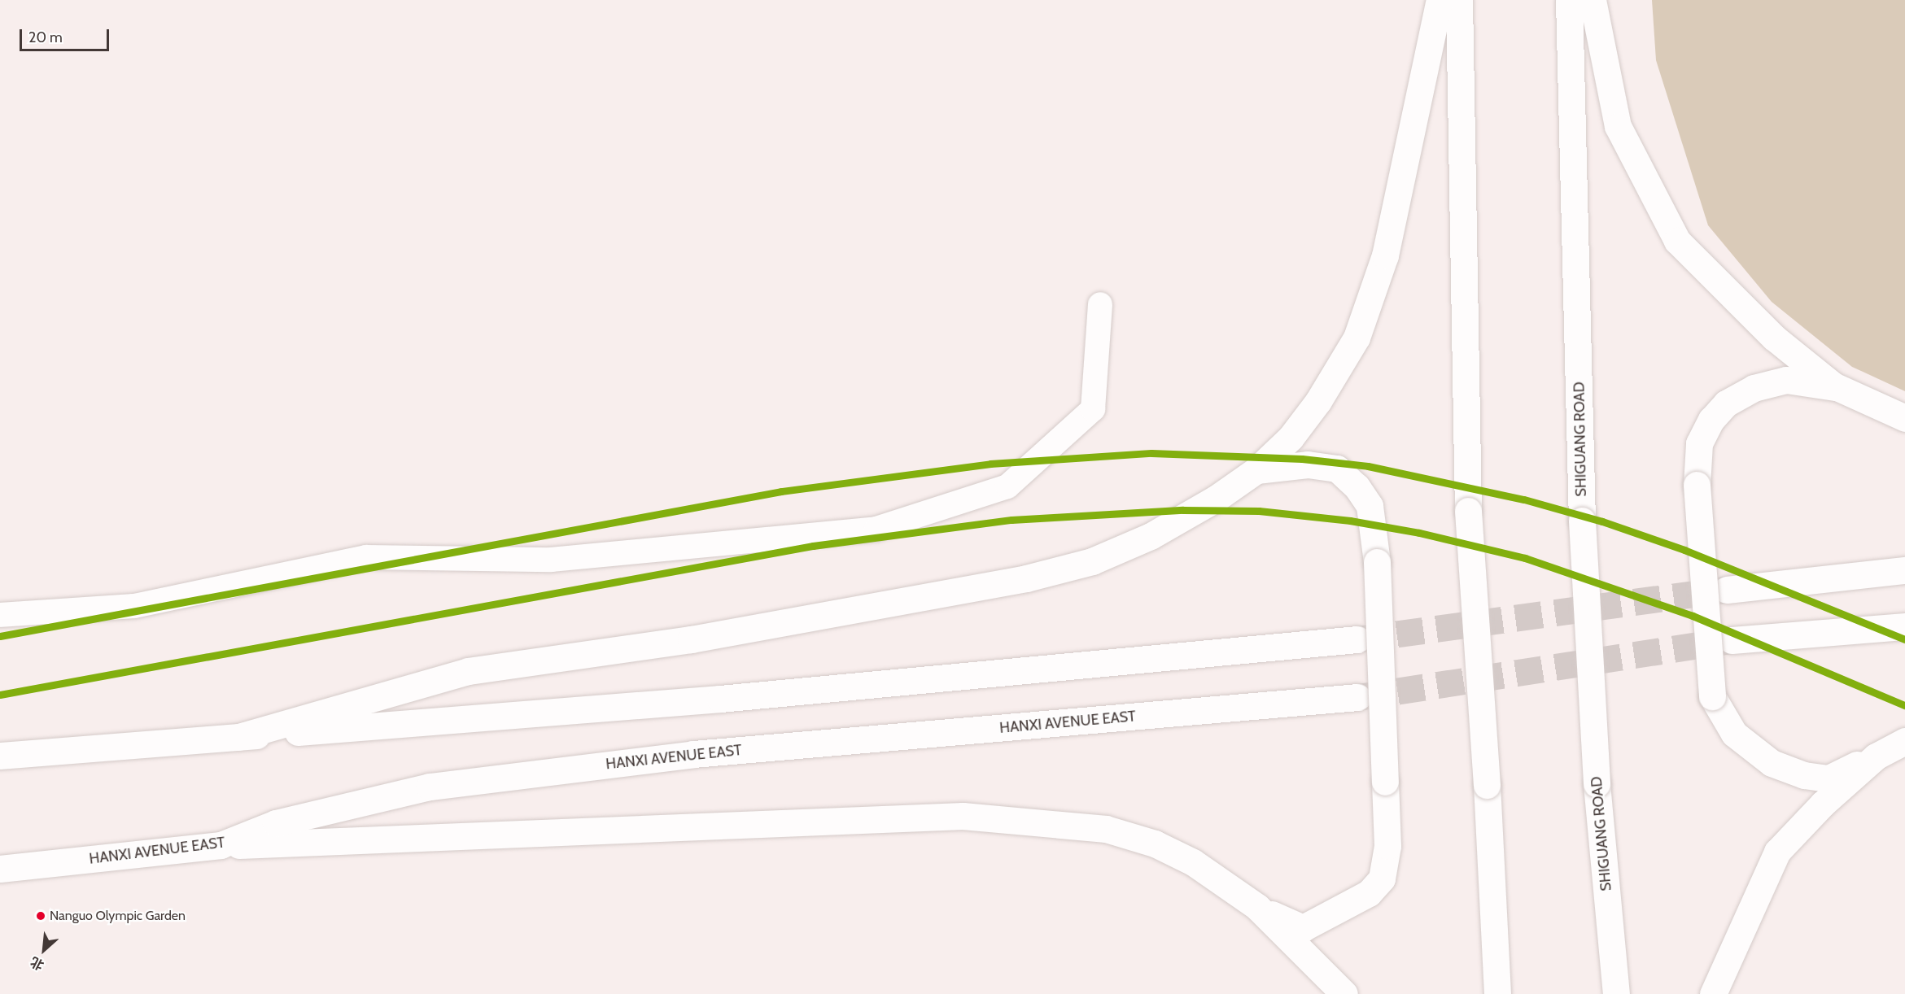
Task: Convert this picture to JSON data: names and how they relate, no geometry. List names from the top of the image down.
{
  "streets": {
    "main road": ["SHIGUANG ROAD", "HANXI AVENUE EAST"]
  },
  "places": ["Nanguo Olympic Garden"],
  "scale_bar": "20 m",
  "north": "bottom left"
}
